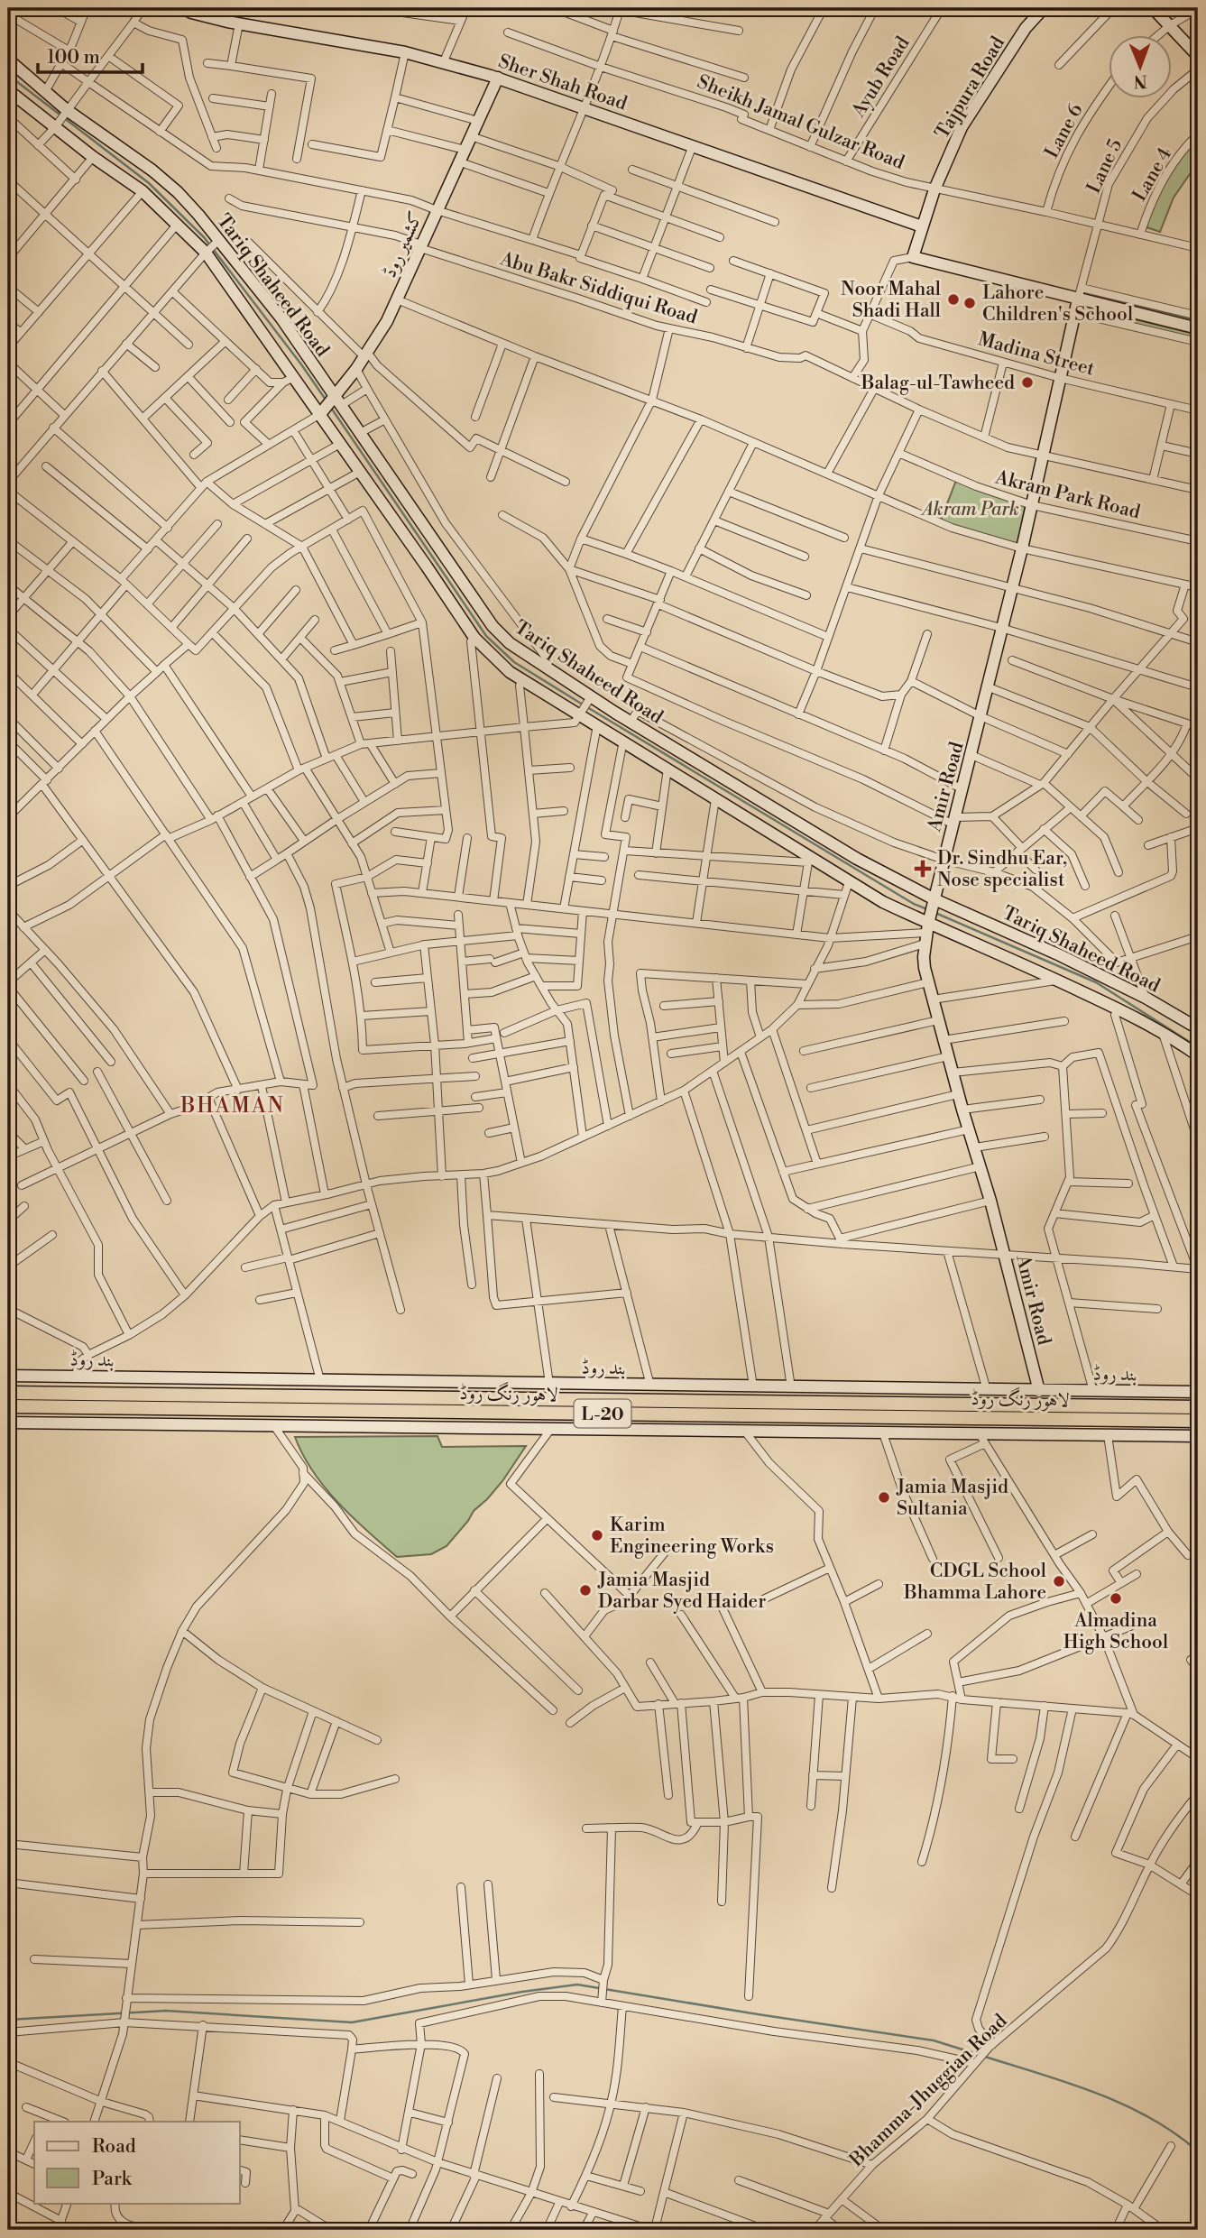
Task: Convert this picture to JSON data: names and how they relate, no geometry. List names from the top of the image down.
{
  "streets": {
    "highway": ["لاہور رنگ روڈ", "L-20"],
    "main road": [
      "Sher Shah Road",
      "Tajpura Road",
      "کشمیر روڈ",
      "Tariq Shaheed Road",
      "Amir Road",
      "بند روڈ"
    ],
    "street": [
      "Ayub Road",
      "Sheikh Jamal Gulzar Road",
      "Lane 6",
      "Lane 5",
      "Lane 4",
      "Abu Bakr Siddiqui Road",
      "Madina Street",
      "Akram Park Road",
      "Bhamma-Jhuggian Road"
    ]
  },
  "crossings": [
    ["Ayub Road", "Sheikh Jamal Gulzar Road"],
    ["Sher Shah Road", "Tajpura Road"],
    ["Sher Shah Road", "کشمیر روڈ"],
    ["Tajpura Road", "Sheikh Jamal Gulzar Road"],
    ["Sheikh Jamal Gulzar Road", "Lane 6"],
    ["Sheikh Jamal Gulzar Road", "Lane 5"],
    ["Sheikh Jamal Gulzar Road", "Lane 4"],
    ["Lane 5", "Amir Road"],
    ["کشمیر روڈ", "Tariq Shaheed Road"],
    ["کشمیر روڈ", "Abu Bakr Siddiqui Road"],
    ["Tariq Shaheed Road", "Amir Road"],
    ["Abu Bakr Siddiqui Road", "Amir Road"],
    ["Madina Street", "Amir Road"],
    ["Akram Park Road", "Amir Road"],
    ["Amir Road", "بند روڈ"]
  ],
  "districts": ["BHAMAN"],
  "parks": ["Akram Park"],
  "places": {
    "other": [
      "Noor Mahal Shadi Hall",
      "Lahore Children's School",
      "Balag-ul-Tawheed",
      "Jamia Masjid Sultania",
      "Karim Engineering Works",
      "CDGL School Bhamma Lahore",
      "Jamia Masjid Darbar Syed Haider",
      "Almadina High School"
    ],
    "health": ["Dr. Sindhu Ear, Nose specialist"]
  },
  "legend": ["Road", "Park"],
  "scale_bar": "100 m",
  "north": "bottom"
}
